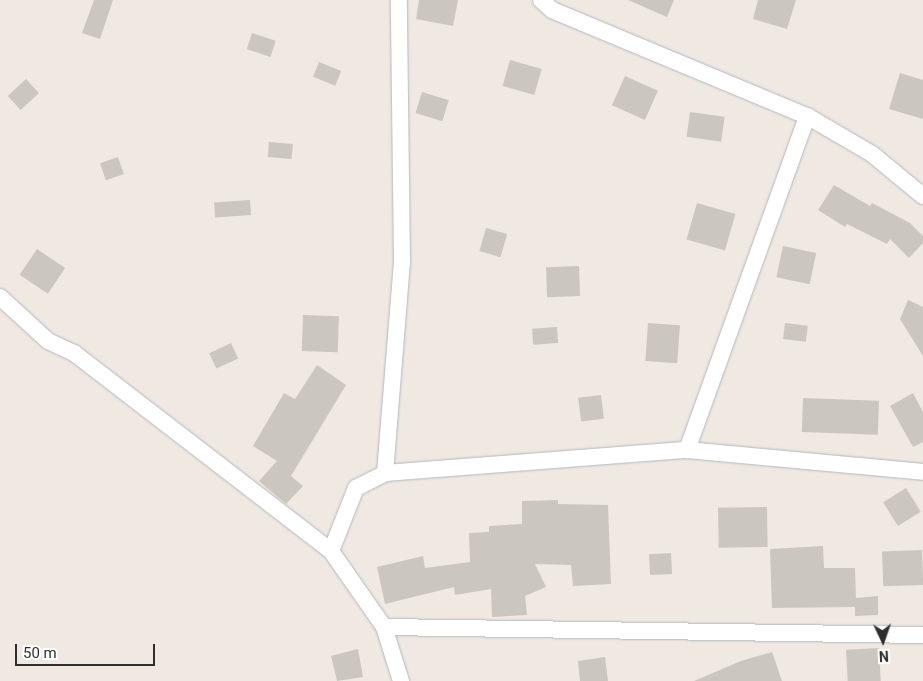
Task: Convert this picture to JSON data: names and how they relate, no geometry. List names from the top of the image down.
{
  "scale_bar": "50 m",
  "north": "bottom"
}
